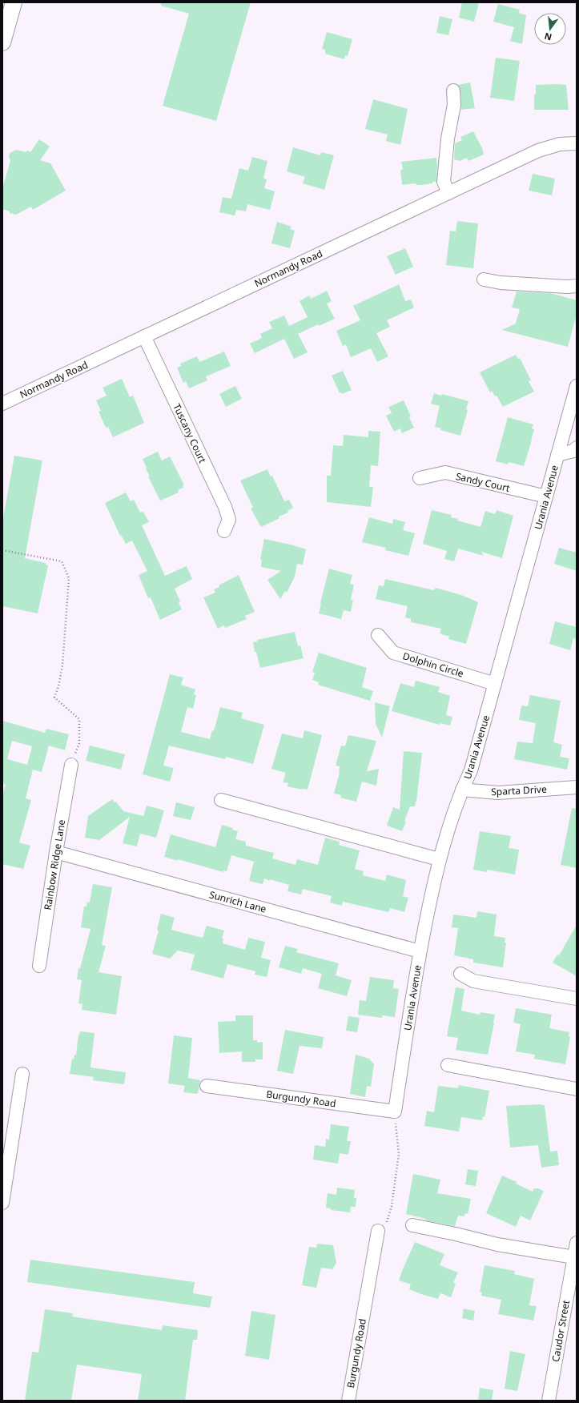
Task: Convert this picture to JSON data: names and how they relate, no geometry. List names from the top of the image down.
{
  "streets": {
    "street": [
      "Normandy Road",
      "Tuscany Court",
      "Sandy Court",
      "Urania Avenue",
      "Dolphin Circle",
      "Sparta Drive",
      "Rainbow Ridge Lane",
      "Sunrich Lane",
      "Burgundy Road",
      "Caudor Street"
    ]
  },
  "crossings": [
    ["Normandy Road", "Tuscany Court"],
    ["Sandy Court", "Urania Avenue"],
    ["Urania Avenue", "Dolphin Circle"],
    ["Urania Avenue", "Sparta Drive"],
    ["Urania Avenue", "Sunrich Lane"],
    ["Urania Avenue", "Burgundy Road"],
    ["Rainbow Ridge Lane", "Sunrich Lane"]
  ],
  "north": "bottom"
}
